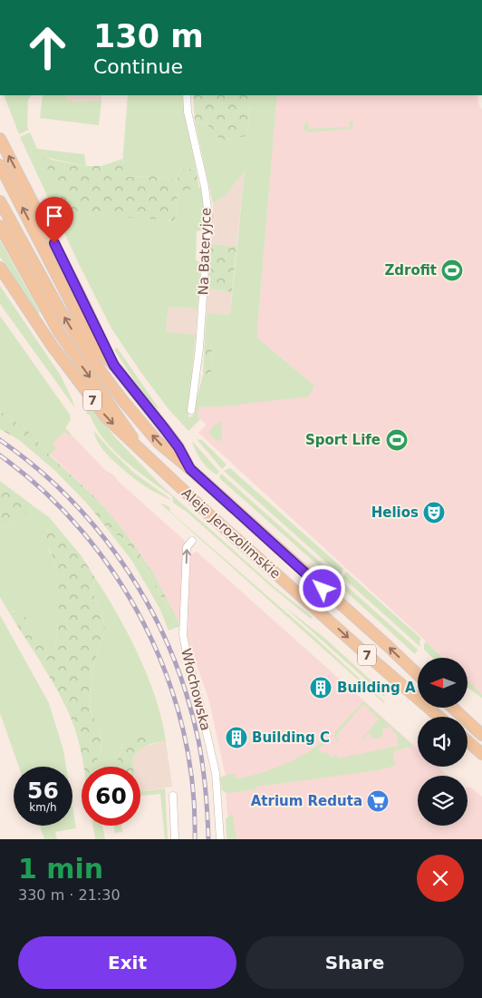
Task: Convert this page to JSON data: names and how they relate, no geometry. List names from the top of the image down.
{
  "streets": {
    "main road": ["7", "Aleje Jerozolimskie"],
    "street": ["Na Bateryjce", "Włochowska"]
  },
  "crossings": [
    ["7", "Aleje Jerozolimskie"]
  ],
  "one_way": ["Włochowska"],
  "places": {
    "sports": ["Zdrofit", "Sport Life"],
    "theatre": ["Helios"],
    "building": ["Building A", "Building C"],
    "supermarket": ["Atrium Reduta"]
  },
  "north": "left",
  "page": {
    "turn": ["130 m", "Continue"],
    "speed": "56 km/h",
    "limit": "60",
    "heading": ["1 min", "330 m · 21:30"],
    "buttons": ["Exit", "Share"]
  }
}
